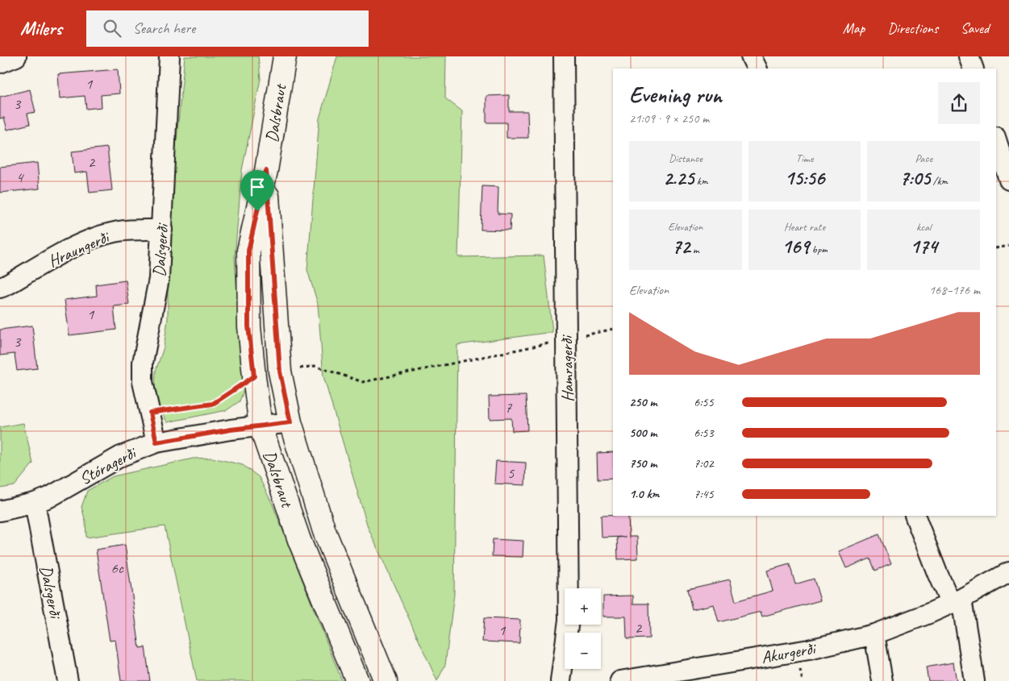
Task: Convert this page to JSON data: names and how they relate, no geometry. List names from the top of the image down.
{
  "streets": {
    "street": [
      "Dalsbraut",
      "Hraungerði",
      "Dalsgerði",
      "Hamragerði",
      "Stóragerði",
      "Akurgerði"
    ]
  },
  "crossings": [
    ["Dalsbraut", "Stóragerði"],
    ["Hraungerði", "Dalsgerði"],
    ["Dalsgerði", "Stóragerði"]
  ],
  "house_numbers": [
    "1",
    "3",
    "2",
    "4",
    "1",
    "3",
    "7",
    "5",
    "6c",
    "2",
    "1"
  ],
  "page": {
    "header": "Milers",
    "search": "Search here",
    "nav": ["Map", "Directions", "Saved"],
    "heading": ["Evening run", "21:09 · 9 × 250 m"],
    "stats": [
      ["Distance", "2.25 km"],
      ["Time", "15:56"],
      ["Pace", "7:05 /km"],
      ["Elevation", "72 m"],
      ["Heart rate", "169 bpm"],
      ["kcal", "174"]
    ],
    "chart": ["Elevation", "168–176 m"],
    "list": [
      {
        "name": "250 m",
        "note": "6:55"
      },
      {
        "name": "500 m",
        "note": "6:53"
      },
      {
        "name": "750 m",
        "note": "7:02"
      },
      {
        "name": "1.0 km",
        "note": "7:45"
      }
    ],
    "map_buttons": ["+", "−"]
  }
}
